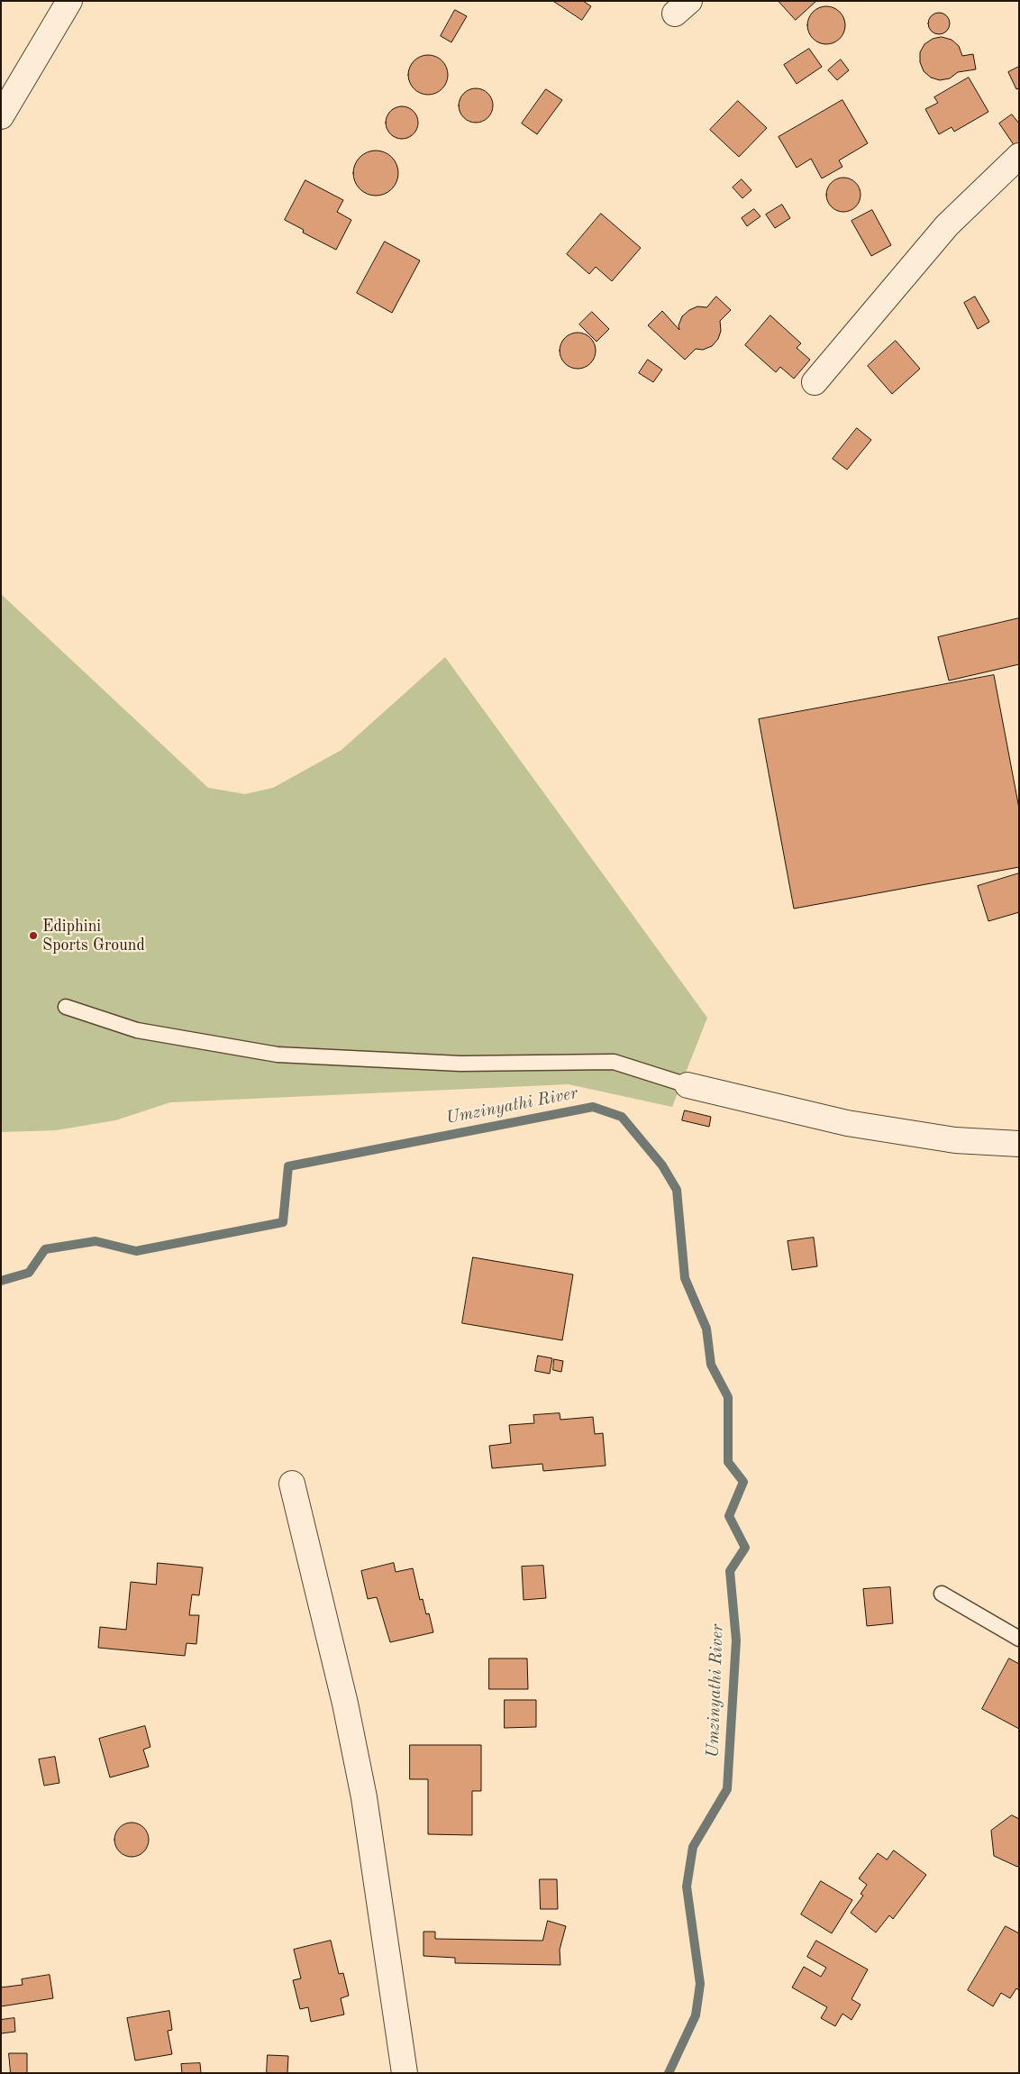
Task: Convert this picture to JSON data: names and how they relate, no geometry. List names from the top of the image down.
{
  "water": ["Umzinyathi River"],
  "places": ["Ediphini Sports Ground"]
}
